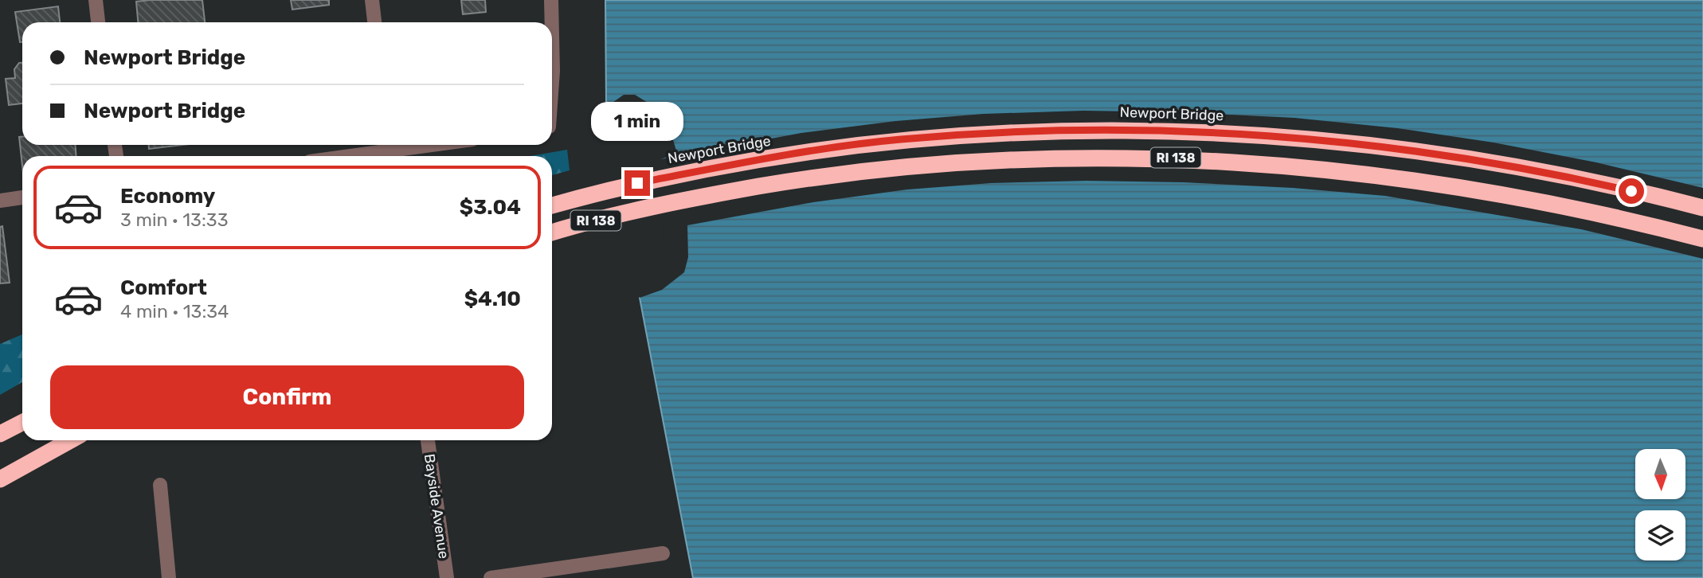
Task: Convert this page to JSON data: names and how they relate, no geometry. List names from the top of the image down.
{
  "streets": {
    "highway": ["Newport Bridge", "RI 138"],
    "street": ["Bayside Avenue"]
  },
  "north": "bottom",
  "page": {
    "banner": ["Newport Bridge", "Newport Bridge"],
    "bubble": "1 min",
    "list": [
      {
        "name": "Economy",
        "note": "3 min · 13:33",
        "value": "$3.04"
      },
      {
        "name": "Comfort",
        "note": "4 min · 13:34",
        "value": "$4.10"
      }
    ],
    "buttons": "Confirm"
  }
}
